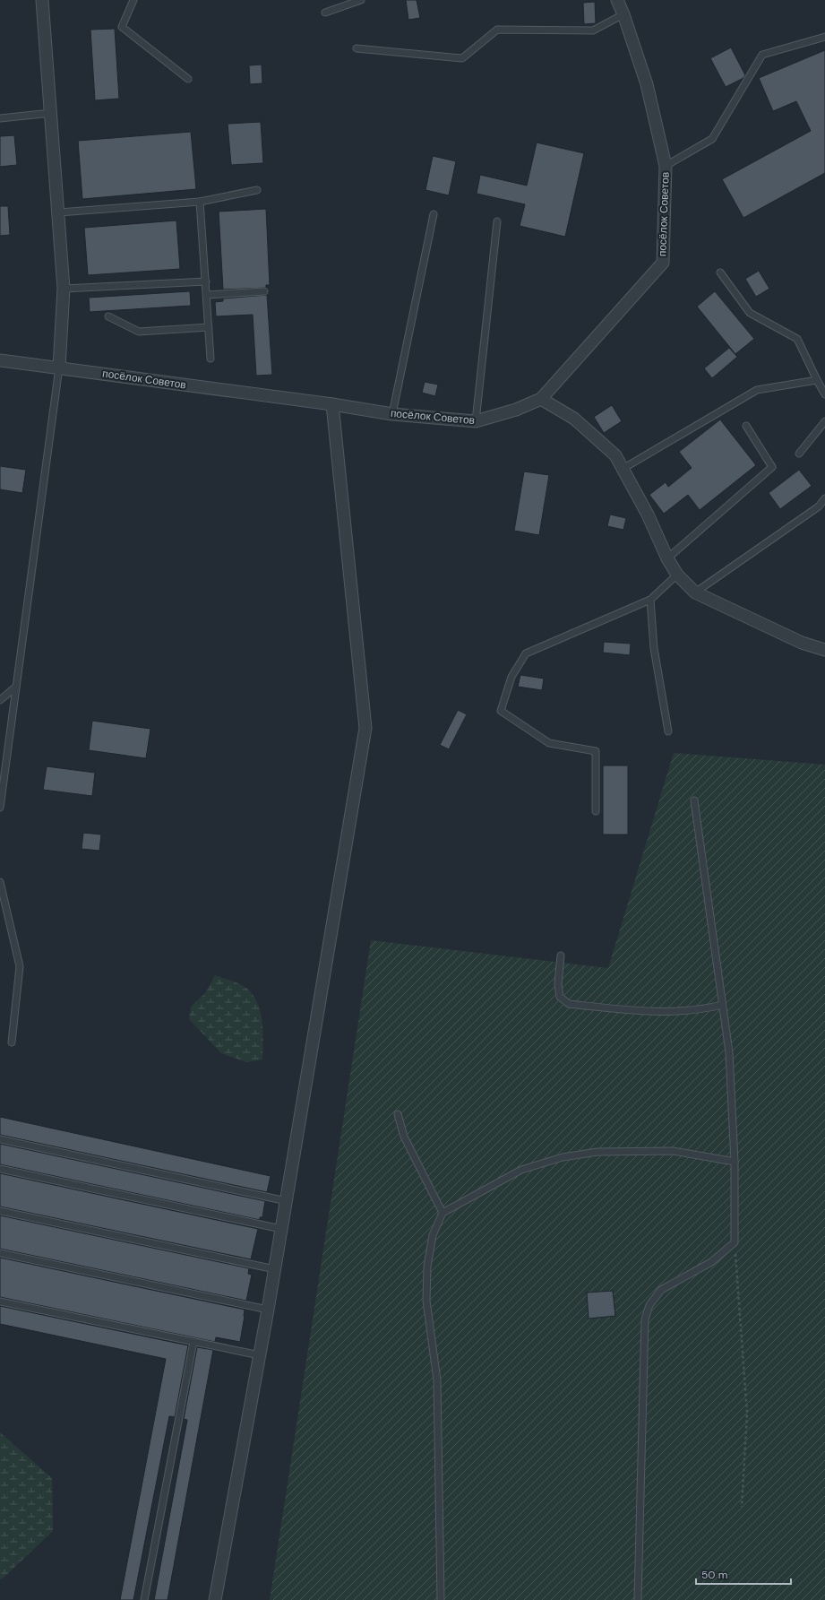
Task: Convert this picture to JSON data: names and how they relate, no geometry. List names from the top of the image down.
{
  "streets": {
    "street": ["посёлок Советов"]
  },
  "scale_bar": "50 m"
}
